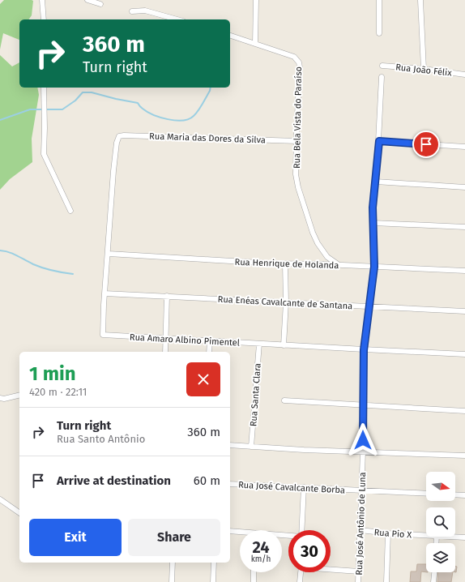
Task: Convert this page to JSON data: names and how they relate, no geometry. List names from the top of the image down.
{
  "streets": {
    "street": [
      "Rua João Félix",
      "Rua Bela Vista do Paraíso",
      "Rua Maria das Dores da Silva",
      "Rua Henrique de Holanda",
      "Rua Enéas Cavalcante de Santana",
      "Rua Amaro Albino Pimentel",
      "Rua Santa Clara",
      "Rua José Cavalcante Borba",
      "Rua José Antônio de Luna",
      "Rua Pio X"
    ]
  },
  "crossings": [
    ["Rua Bela Vista do Paraíso", "Rua Maria das Dores da Silva"],
    ["Rua Bela Vista do Paraíso", "Rua Henrique de Holanda"],
    ["Rua Maria das Dores da Silva", "Rua Amaro Albino Pimentel"],
    ["Rua Henrique de Holanda", "Rua Amaro Albino Pimentel"],
    ["Rua Henrique de Holanda", "Rua José Antônio de Luna"],
    ["Rua Enéas Cavalcante de Santana", "Rua Amaro Albino Pimentel"],
    ["Rua Enéas Cavalcante de Santana", "Rua José Antônio de Luna"],
    ["Rua Amaro Albino Pimentel", "Rua Santa Clara"],
    ["Rua Amaro Albino Pimentel", "Rua José Antônio de Luna"],
    ["Rua José Cavalcante Borba", "Rua José Antônio de Luna"],
    ["Rua José Antônio de Luna", "Rua Pio X"]
  ],
  "north": "right",
  "page": {
    "turn": ["360 m", "Turn right"],
    "heading": ["1 min", "420 m · 22:11"],
    "list": [
      {
        "name": "Turn right",
        "note": "Rua Santo Antônio",
        "value": "360 m"
      },
      {
        "name": "Arrive at destination",
        "value": "60 m"
      }
    ],
    "buttons": ["Exit", "Share"],
    "speed": "24 km/h",
    "limit": "30"
  }
}
